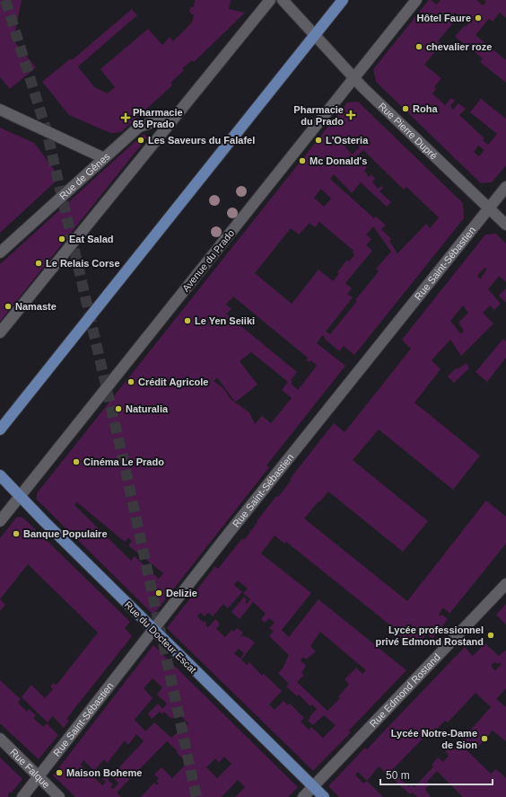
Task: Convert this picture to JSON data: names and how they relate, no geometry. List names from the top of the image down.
{
  "streets": {
    "main road": ["Rue du Docteur Escat"],
    "street": [
      "Rue Pierre Dupré",
      "Rue de Gênes",
      "Avenue du Prado",
      "Rue Saint-Sébastien",
      "Rue Edmond Rostand",
      "Rue Falque"
    ]
  },
  "crossings": [
    ["Rue Pierre Dupré", "Avenue du Prado"],
    ["Rue Pierre Dupré", "Rue Saint-Sébastien"],
    ["Avenue du Prado", "Rue du Docteur Escat"],
    ["Rue Saint-Sébastien", "Rue du Docteur Escat"],
    ["Rue Saint-Sébastien", "Rue Falque"],
    ["Rue du Docteur Escat", "Rue Edmond Rostand"]
  ],
  "places": {
    "other": [
      "Hôtel Faure",
      "chevalier roze",
      "Roha",
      "Les Saveurs du Falafel",
      "L'Osteria",
      "Mc Donald's",
      "Eat Salad",
      "Le Relais Corse",
      "Namaste",
      "Le Yen Seiiki",
      "Crédit Agricole",
      "Naturalia",
      "Cinéma Le Prado",
      "Banque Populaire",
      "Delizie",
      "Lycée professionnel privé Edmond Rostand",
      "Lycée Notre-Dame de Sion",
      "Maison Boheme"
    ],
    "health": ["Pharmacie du Prado", "Pharmacie 65 Prado"]
  },
  "scale_bar": "50 m"
}
